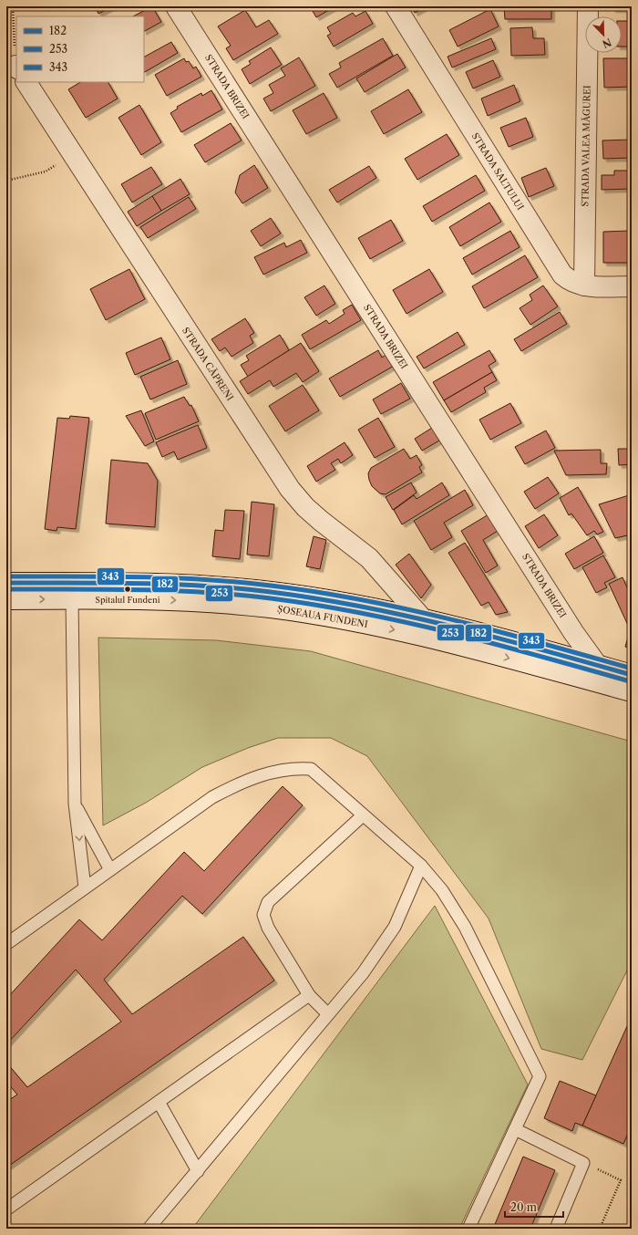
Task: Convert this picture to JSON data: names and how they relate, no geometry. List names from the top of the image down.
{
  "streets": {
    "street": [
      "STRADA BRIZEI",
      "STRADA VALEA MĂGUREI",
      "STRADA SALTULUI",
      "STRADA CĂPRENI",
      "ȘOSEAUA FUNDENI"
    ]
  },
  "crossings": [
    ["STRADA BRIZEI", "ȘOSEAUA FUNDENI"],
    ["STRADA VALEA MĂGUREI", "STRADA SALTULUI"],
    ["STRADA CĂPRENI", "ȘOSEAUA FUNDENI"]
  ],
  "places": ["Spitalul Fundeni"],
  "lines": ["transit line 343", "transit line 182", "transit line 253"],
  "legend": ["182", "253", "343"],
  "scale_bar": "20 m",
  "north": "bottom right"
}
